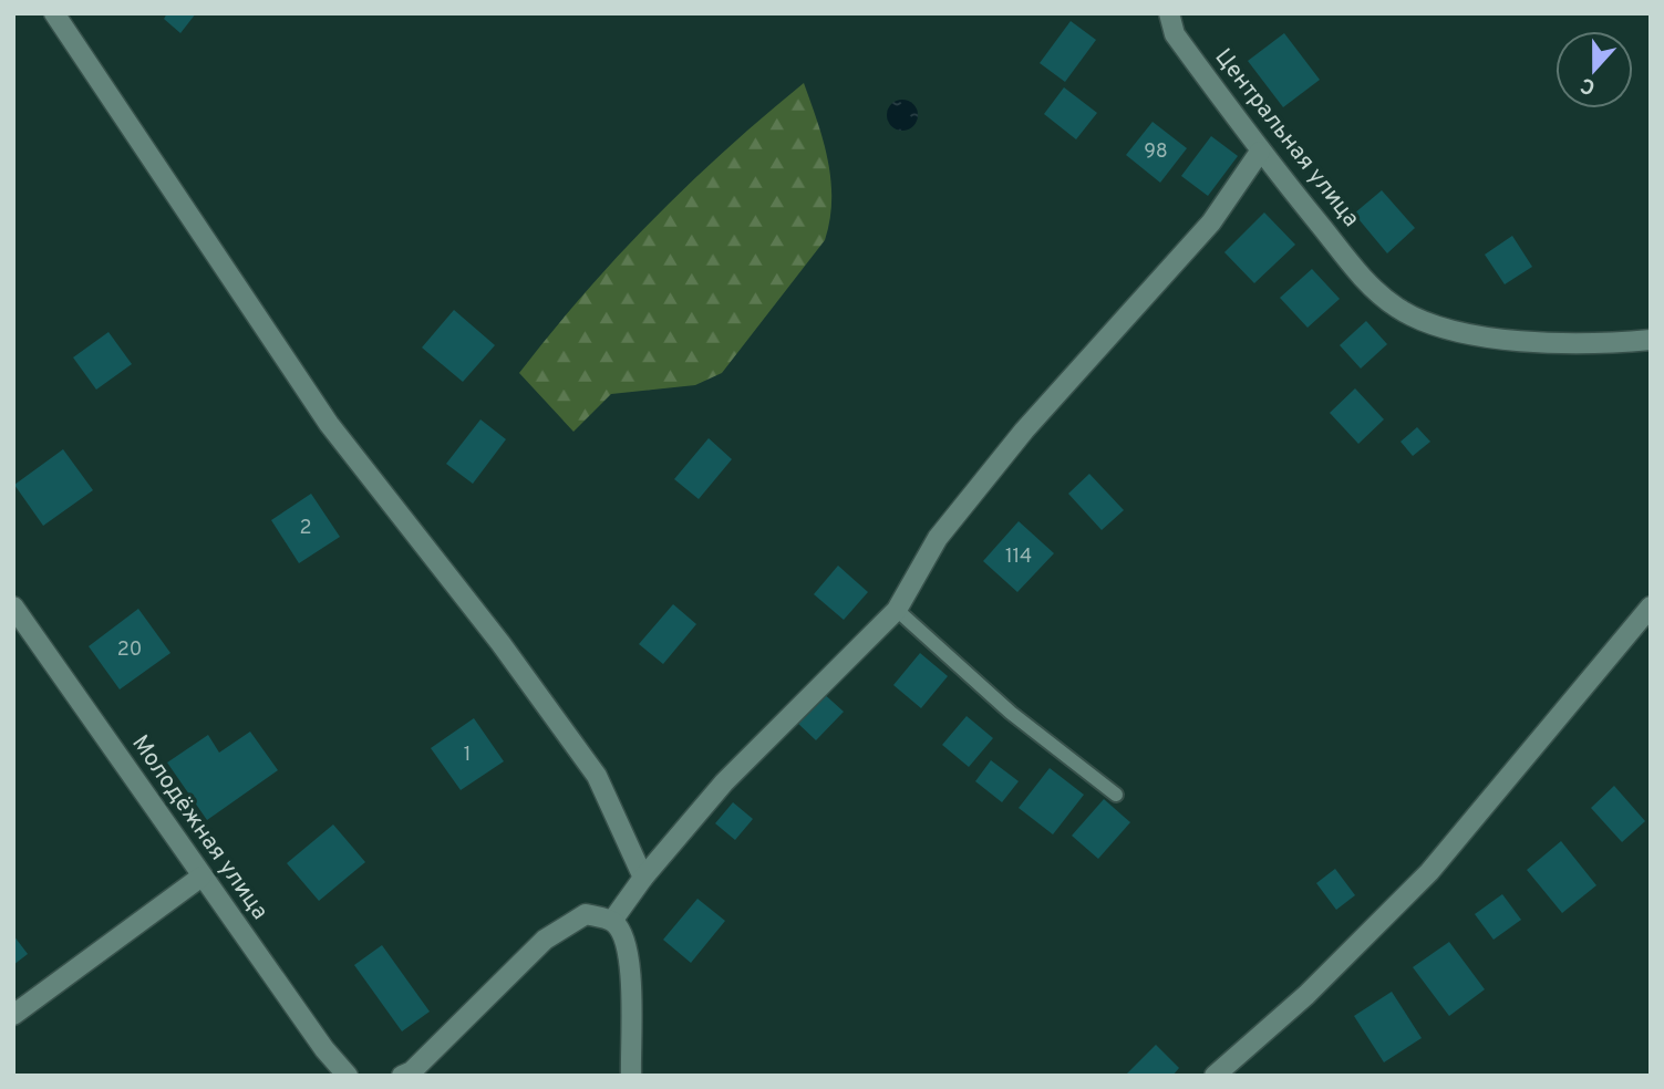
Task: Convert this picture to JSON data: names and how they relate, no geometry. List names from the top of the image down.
{
  "streets": {
    "street": ["Центральная улица", "Молодёжная улица"]
  },
  "house_numbers": [
    "98",
    "2",
    "114",
    "20",
    "1"
  ],
  "north": "bottom"
}
